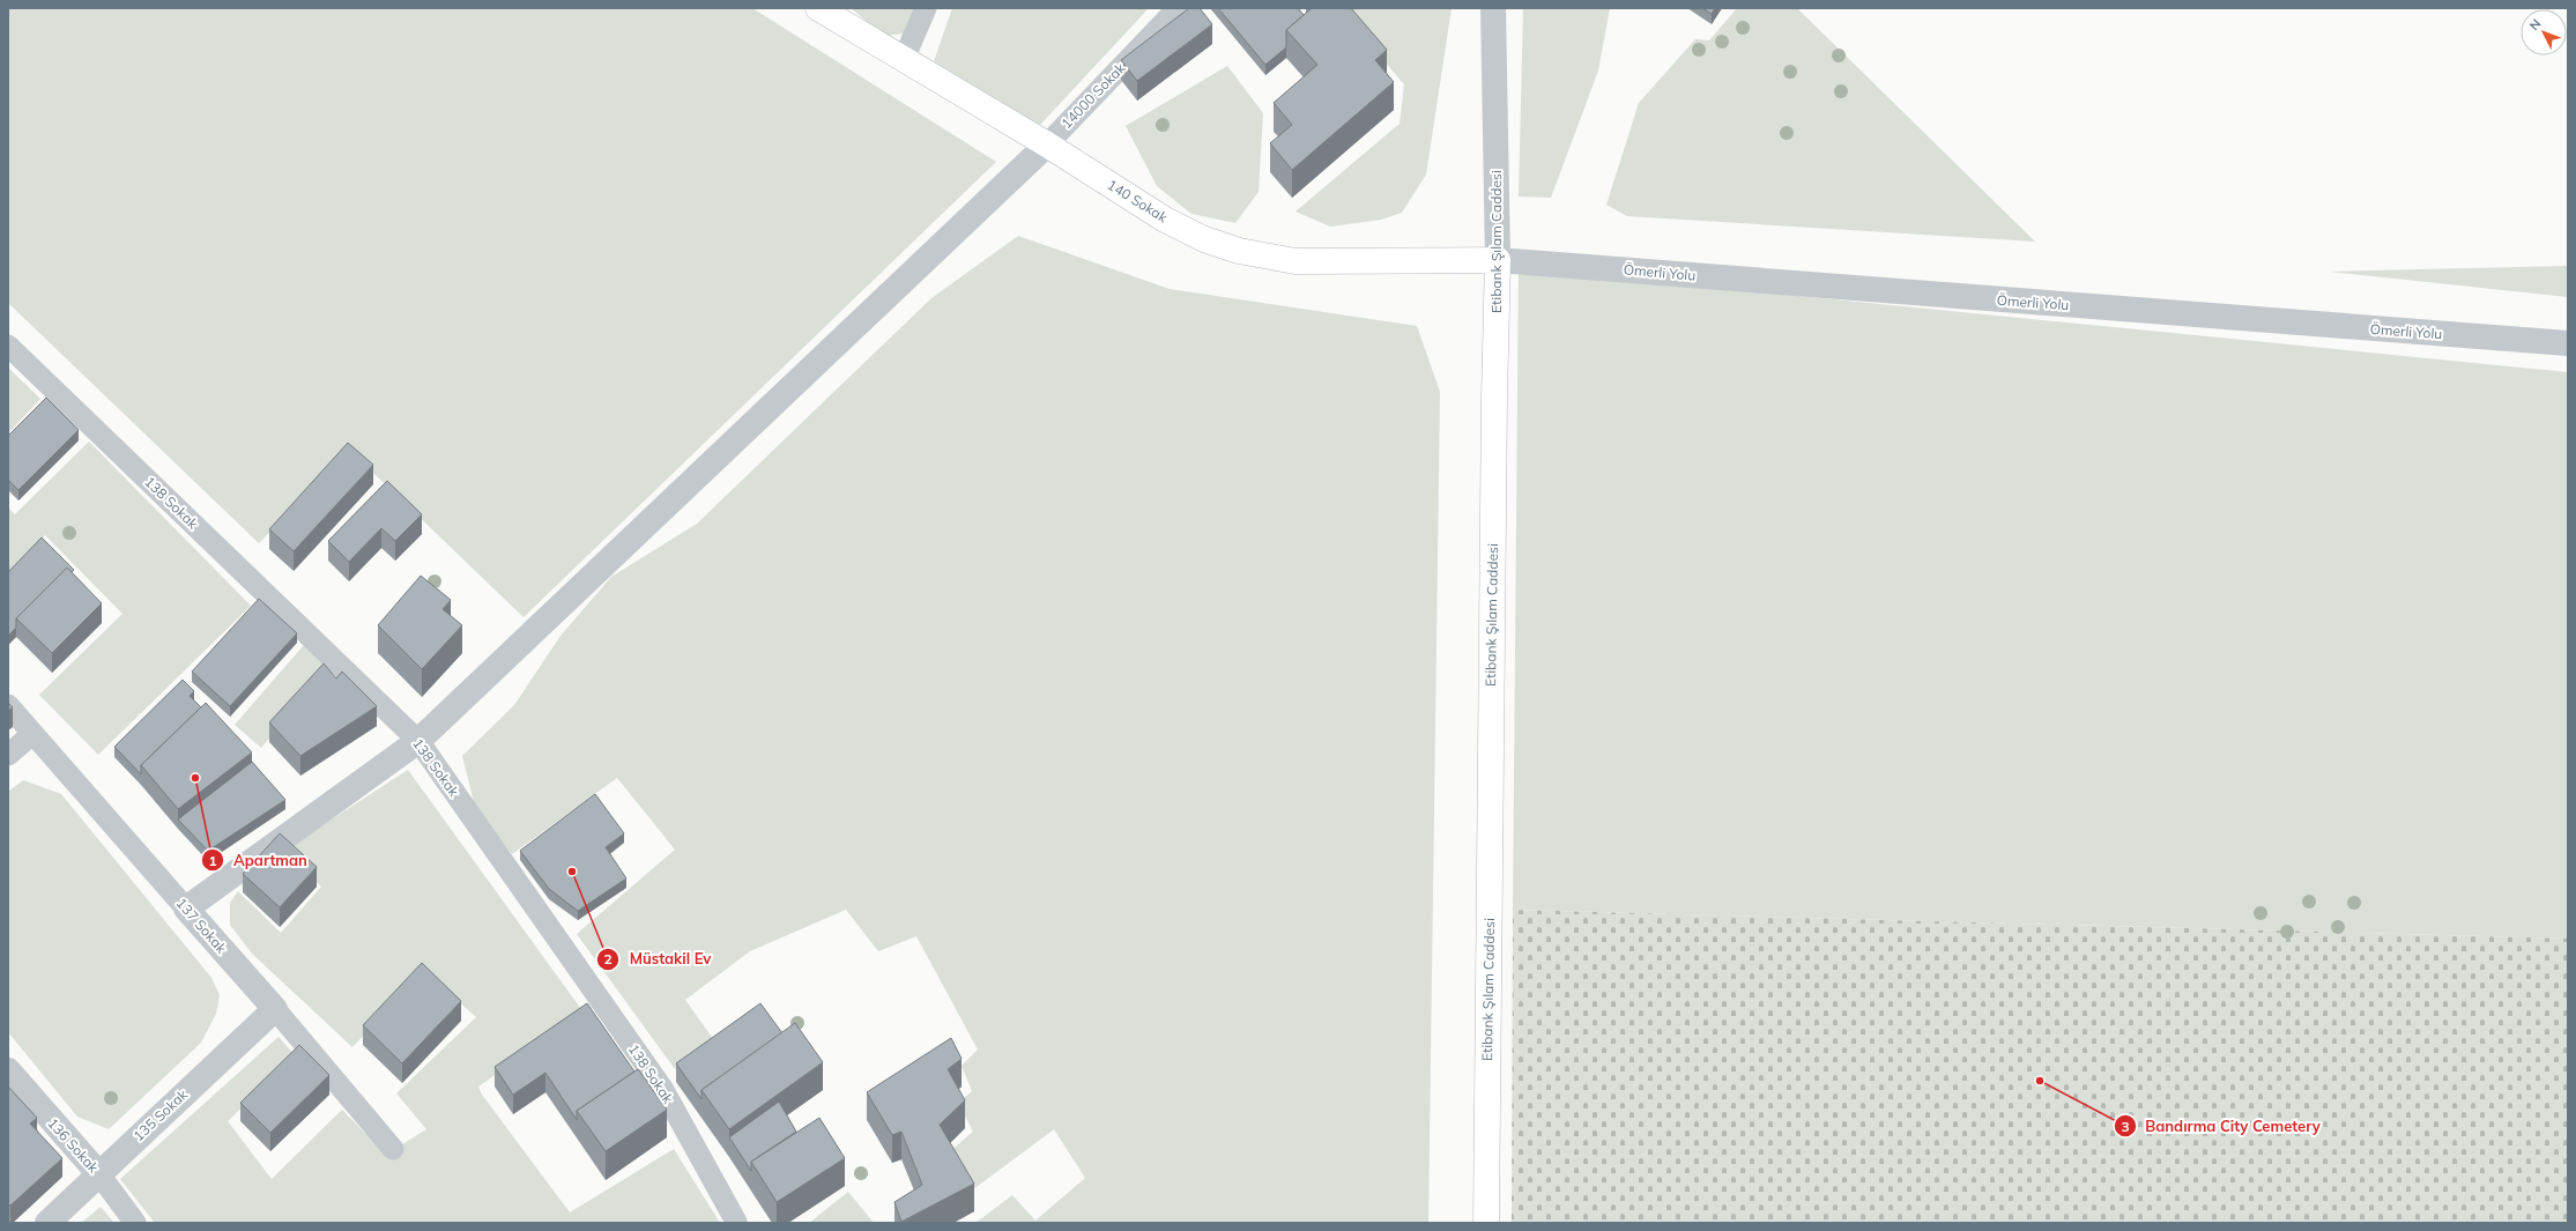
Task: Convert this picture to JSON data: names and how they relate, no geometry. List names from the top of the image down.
{
  "streets": {
    "main road": ["140 Sokak", "Etibank Şılam Caddesi"],
    "street": [
      "Ömerli Yolu",
      "137 Sokak",
      "135 Sokak",
      "136 Sokak"
    ],
    "lane": ["14000 Sokak", "138 Sokak"]
  },
  "crossings": [
    ["14000 Sokak", "140 Sokak"],
    ["140 Sokak", "Etibank Şılam Caddesi"],
    ["140 Sokak", "Ömerli Yolu"],
    ["Etibank Şılam Caddesi", "Ömerli Yolu"],
    ["137 Sokak", "135 Sokak"],
    ["135 Sokak", "136 Sokak"]
  ],
  "places": ["Apartman", "Müstakil Ev", "Bandırma City Cemetery"],
  "north": "top left"
}
